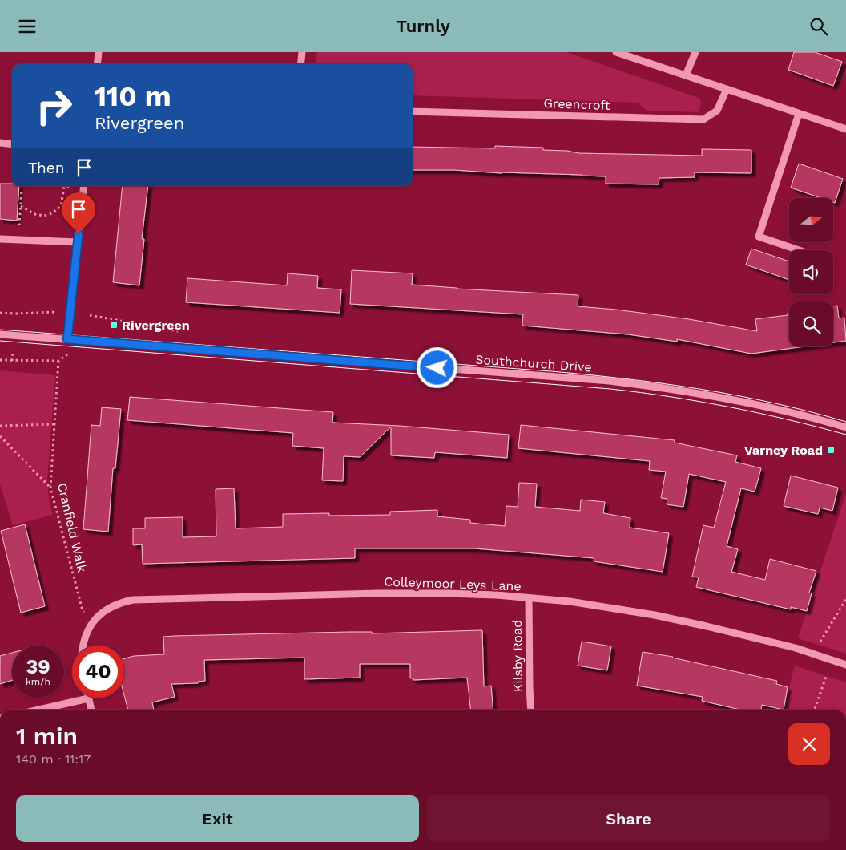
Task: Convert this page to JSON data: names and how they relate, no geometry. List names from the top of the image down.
{
  "streets": {
    "street": [
      "Greencroft",
      "Southchurch Drive",
      "Colleymoor Leys Lane",
      "Kilsby Road"
    ],
    "path": ["Cranfield Walk"]
  },
  "crossings": [
    ["Cranfield Walk", "Colleymoor Leys Lane"],
    ["Colleymoor Leys Lane", "Kilsby Road"]
  ],
  "places": {
    "transit": ["Rivergreen", "Varney Road"]
  },
  "north": "right",
  "page": {
    "header": "Turnly",
    "turn": ["110 m", "Rivergreen"],
    "then": "Then",
    "speed": "39 km/h",
    "limit": "40",
    "heading": ["1 min", "140 m · 11:17"],
    "buttons": ["Exit", "Share"]
  }
}
